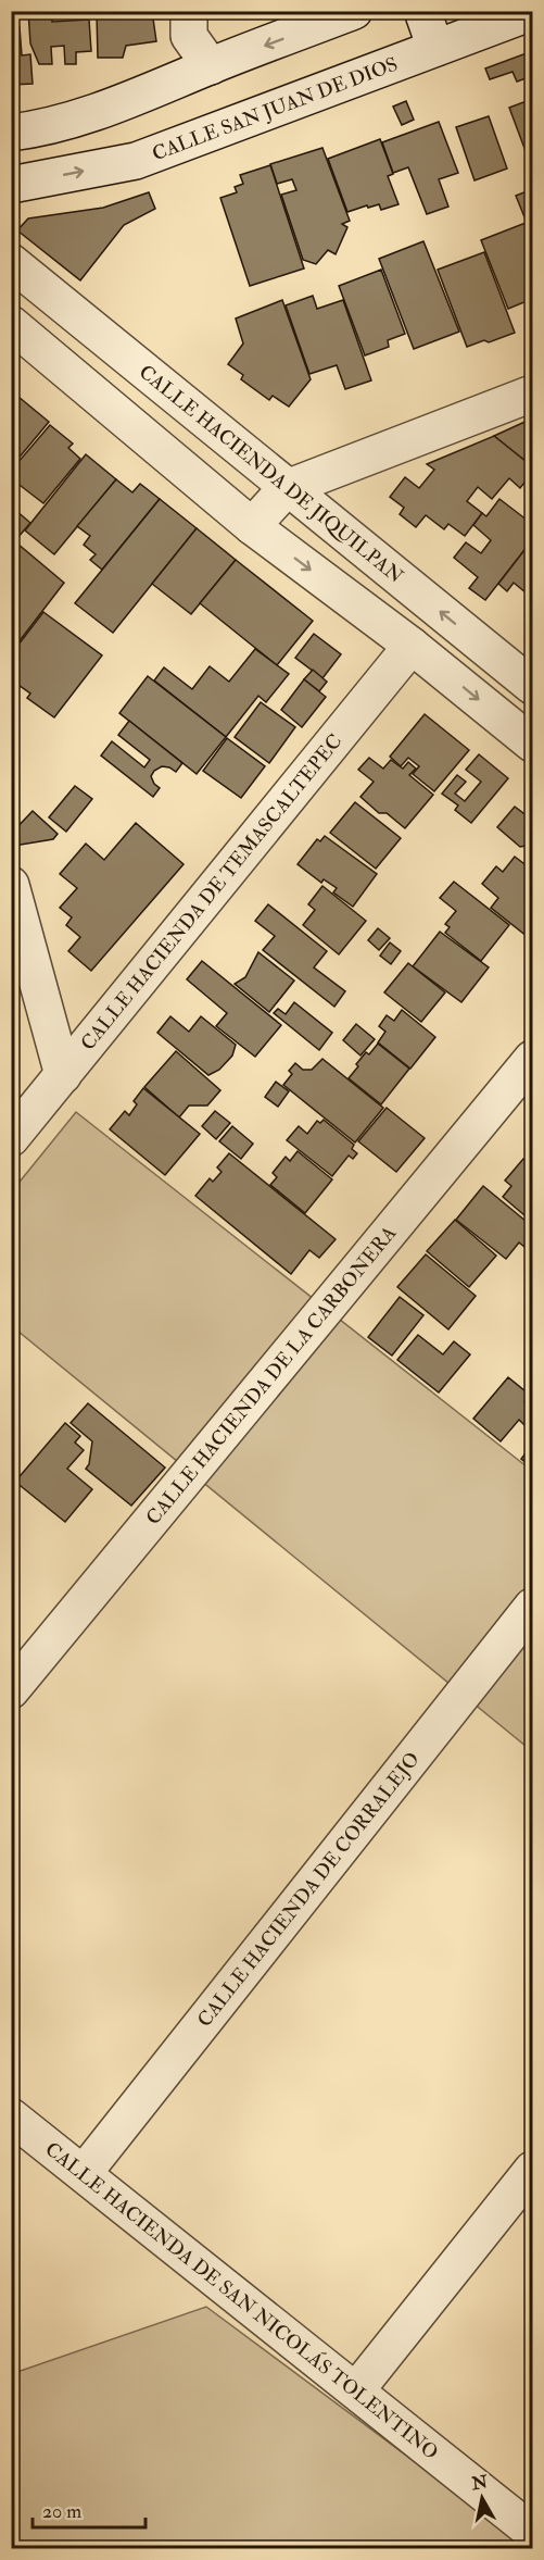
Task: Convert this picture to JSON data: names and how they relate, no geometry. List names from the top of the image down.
{
  "streets": {
    "street": [
      "CALLE SAN JUAN DE DIOS",
      "CALLE HACIENDA DE JIQUILPAN",
      "CALLE HACIENDA DE TEMASCALTEPEC",
      "CALLE HACIENDA DE LA CARBONERA",
      "CALLE HACIENDA DE CORRALEJO",
      "CALLE HACIENDA DE SAN NICOLÁS TOLENTINO"
    ]
  },
  "crossings": [
    ["CALLE HACIENDA DE CORRALEJO", "CALLE HACIENDA DE SAN NICOLÁS TOLENTINO"]
  ],
  "scale_bar": "20 m",
  "north": "top"
}
